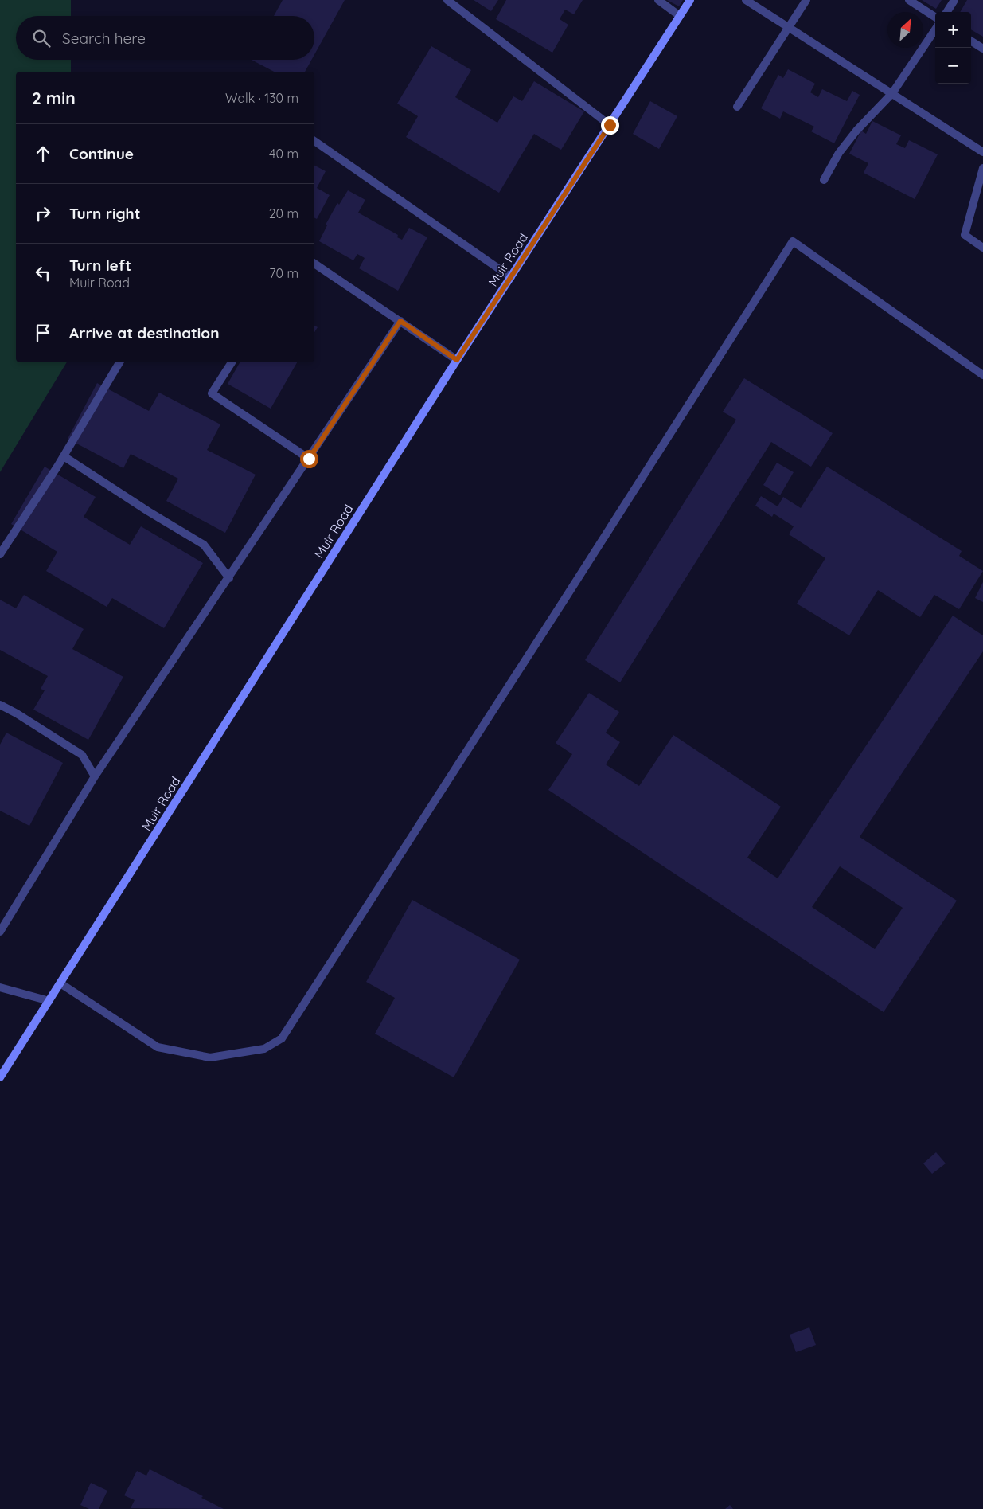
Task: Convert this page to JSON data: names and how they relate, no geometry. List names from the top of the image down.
{
  "streets": {
    "main road": ["Muir Road"]
  },
  "north": "top right",
  "page": {
    "map_buttons": ["+", "−"],
    "search": "Search here",
    "heading": ["2 min", "Walk · 130 m"],
    "list": [
      ["Continue", "40 m"],
      ["Turn right", "20 m"],
      ["Turn left", "Muir Road", "70 m"],
      "Arrive at destination"
    ]
  }
}
